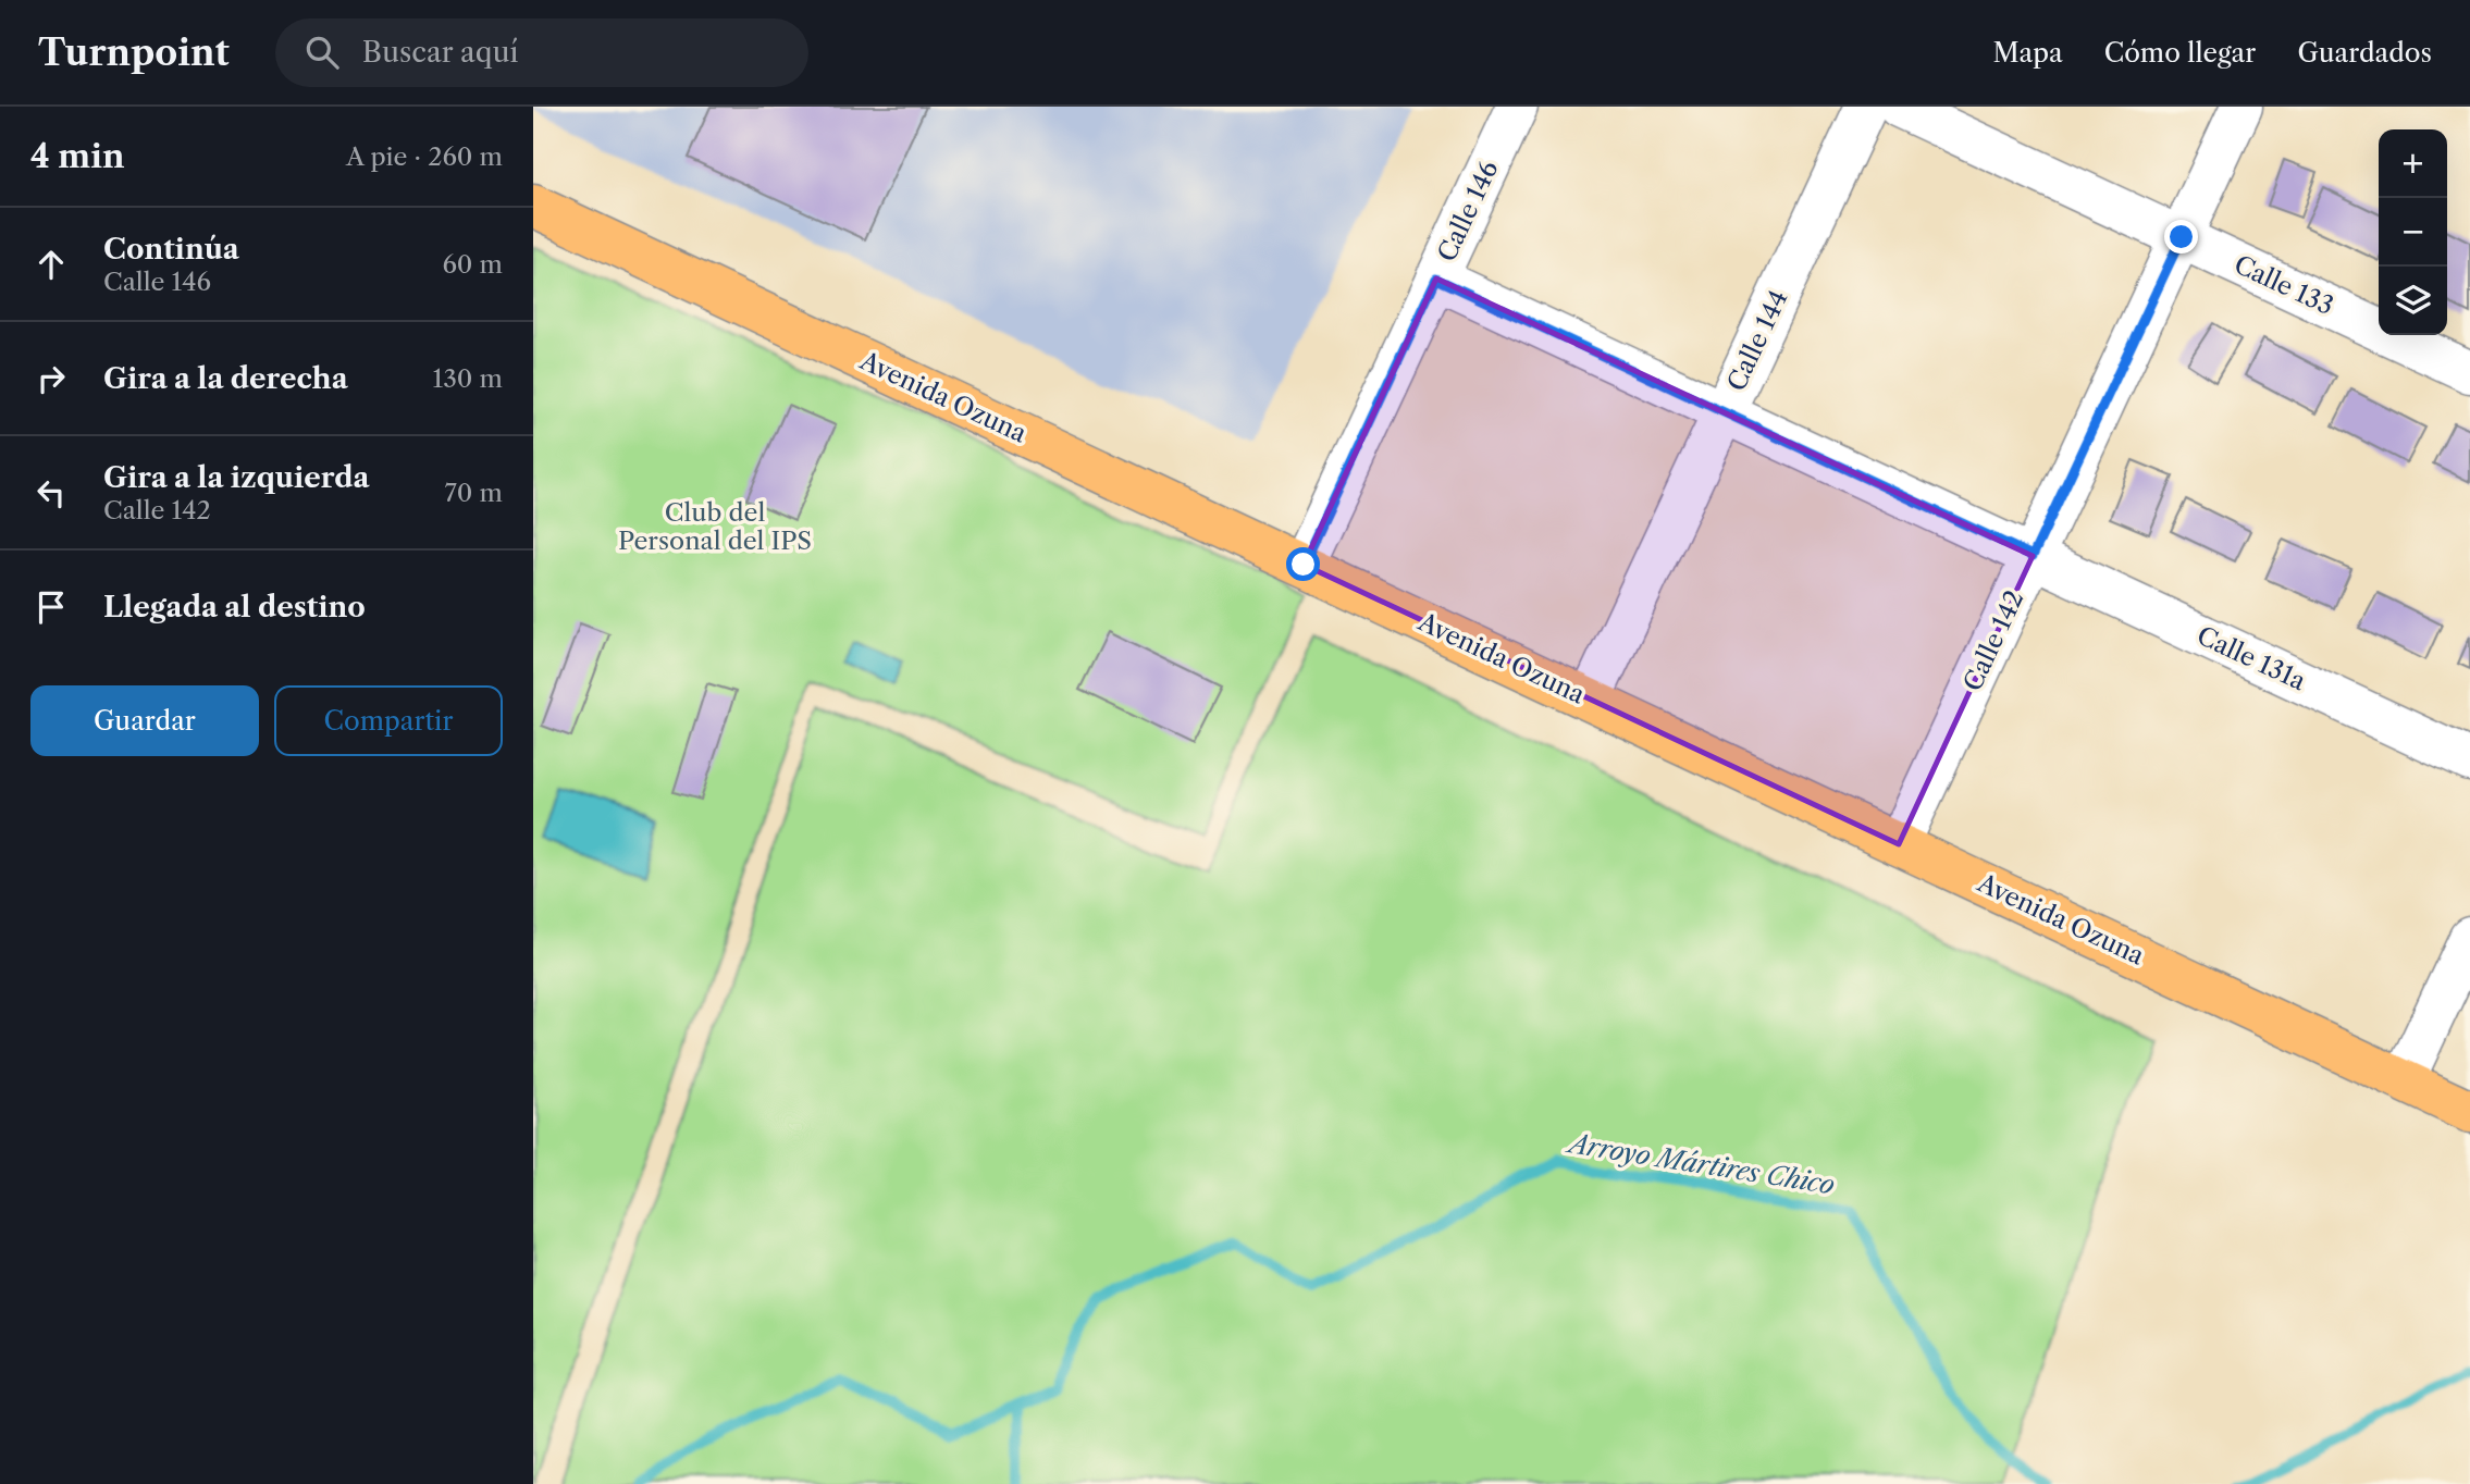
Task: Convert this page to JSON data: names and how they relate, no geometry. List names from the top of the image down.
{
  "streets": {
    "main road": ["Avenida Ozuna"],
    "street": [
      "Calle 146",
      "Calle 133",
      "Calle 144",
      "Calle 142",
      "Calle 131a"
    ]
  },
  "crossings": [
    ["Calle 146", "Avenida Ozuna"],
    ["Calle 146", "Calle 131a"],
    ["Calle 133", "Calle 142"],
    ["Calle 144", "Avenida Ozuna"],
    ["Calle 144", "Calle 131a"],
    ["Avenida Ozuna", "Calle 142"],
    ["Calle 142", "Calle 131a"]
  ],
  "water": ["Arroyo Mártires Chico"],
  "parks": ["Club del Personal del IPS"],
  "page": {
    "header": "Turnpoint",
    "search": "Buscar aquí",
    "nav": ["Mapa", "Cómo llegar", "Guardados"],
    "heading": ["4 min", "A pie · 260 m"],
    "map_buttons": ["+", "−"],
    "list": [
      ["Continúa", "Calle 146", "60 m"],
      ["Gira a la derecha", "130 m"],
      ["Gira a la izquierda", "Calle 142", "70 m"],
      "Llegada al destino"
    ],
    "buttons": ["Guardar", "Compartir"]
  }
}
